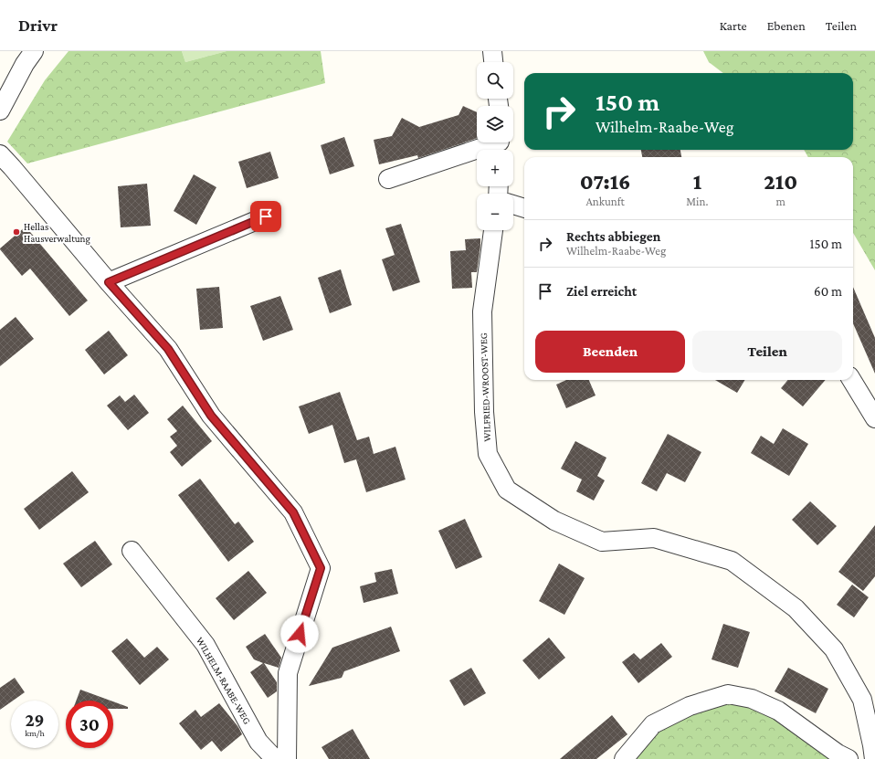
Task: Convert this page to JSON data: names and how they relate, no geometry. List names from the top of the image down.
{
  "streets": {
    "street": ["WILFRIED-WROOST-WEG", "WILHELM-RAABE-WEG"]
  },
  "places": ["Hellas Hausverwaltung"],
  "page": {
    "header": "Drivr",
    "nav": ["Karte", "Ebenen", "Teilen"],
    "map_buttons": ["+", "−"],
    "turn": ["150 m", "Wilhelm-Raabe-Weg"],
    "eta": [
      "07:16",
      "Ankunft",
      "1",
      "Min.",
      "210",
      "m"
    ],
    "list": [
      {
        "name": "Rechts abbiegen",
        "note": "Wilhelm-Raabe-Weg",
        "value": "150 m"
      },
      {
        "name": "Ziel erreicht",
        "value": "60 m"
      }
    ],
    "buttons": ["Beenden", "Teilen"],
    "speed": "29 km/h",
    "limit": "30"
  }
}
